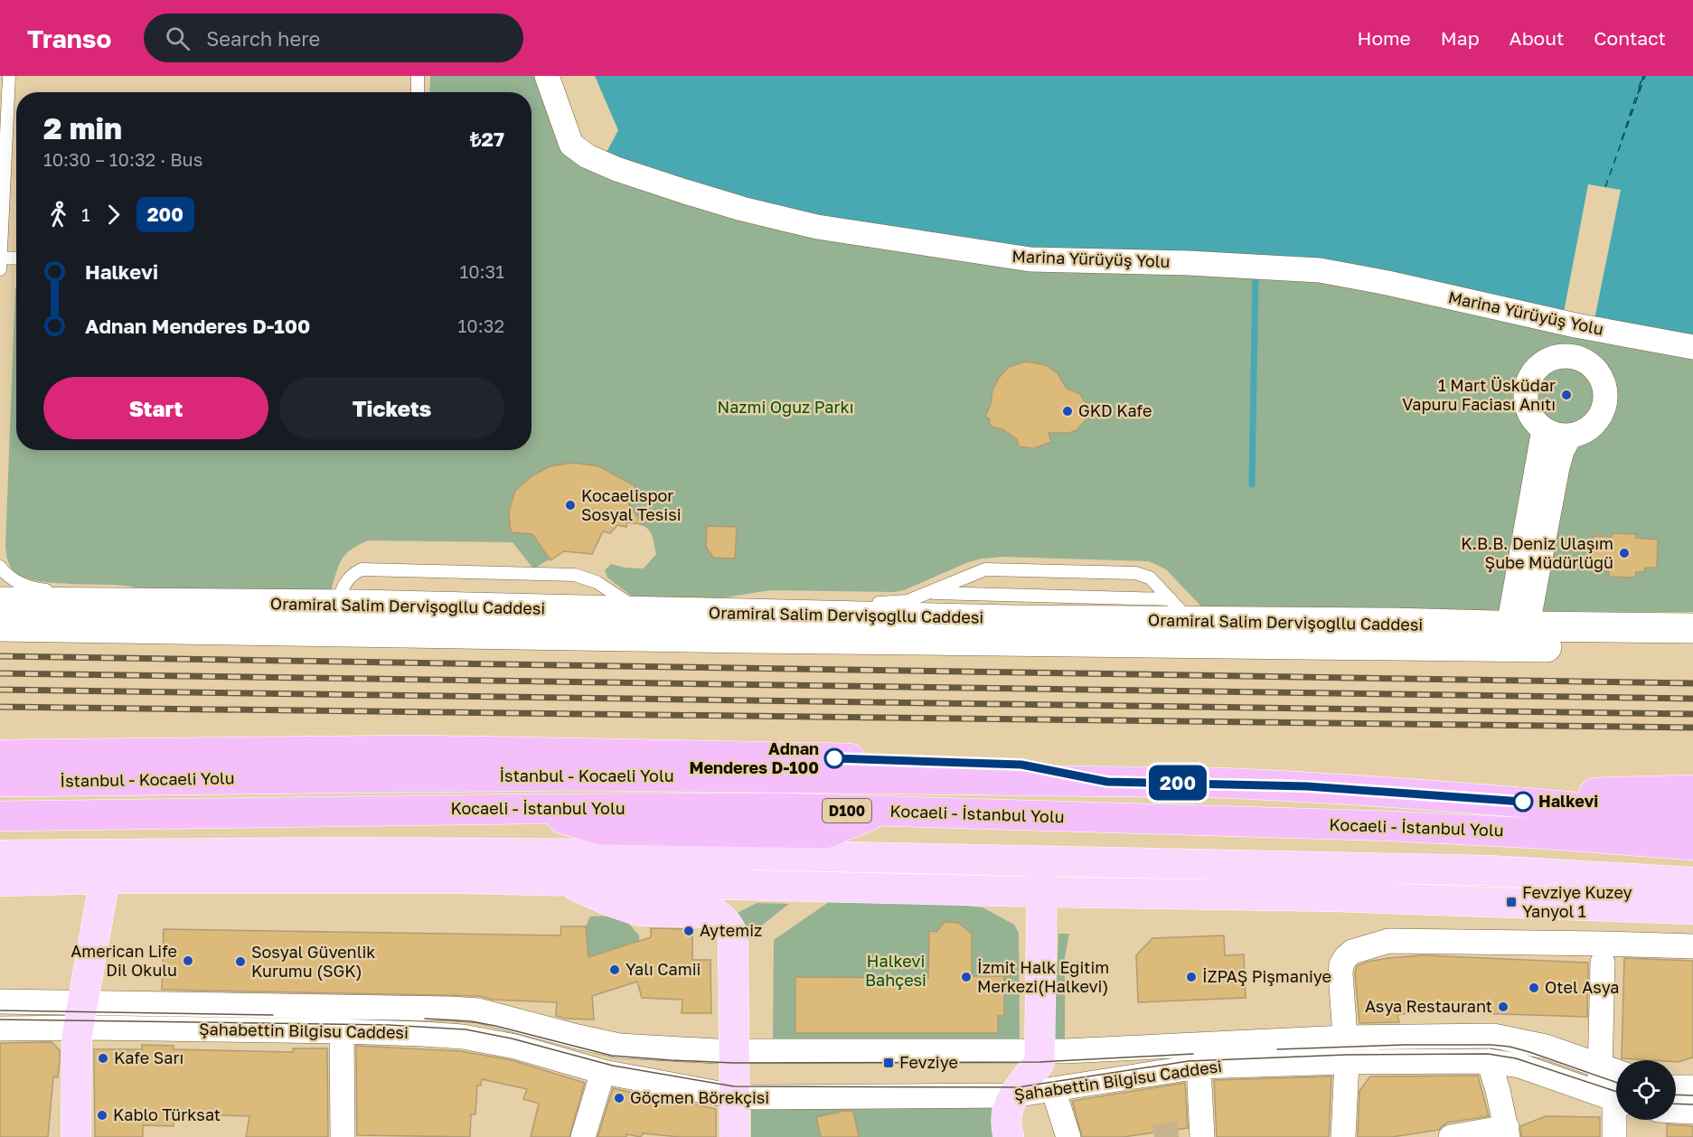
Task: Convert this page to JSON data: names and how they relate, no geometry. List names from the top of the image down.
{
  "streets": {
    "highway": ["İstanbul - Kocaeli Yolu", "Kocaeli - İstanbul Yolu", "D100"],
    "main road": ["Oramiral Salim Dervişoğllu Caddesi"],
    "street": ["Marina Yürüyüş Yolu", "Şahabettin Bilgisu Caddesi"]
  },
  "parks": ["Nazmi Oğuz Parkı", "Halkevi Bahçesi"],
  "places": {
    "other": [
      "1 Mart Üsküdar Vapuru Faciası Anıtı",
      "GKD Kafe",
      "Kocaelispor Sosyal Tesisi",
      "K.B.B. Deniz Ulaşım Şube Müdürlüğü",
      "Adnan Menderes D-100",
      "Halkevi",
      "Aytemiz",
      "American Life Dil Okulu",
      "Sosyal Güvenlik Kurumu (SGK)",
      "Yalı Camii",
      "İzmit Halk Eğitim Merkezi(Halkevi)",
      "İZPAŞ Pişmaniye",
      "Otel Asya",
      "Asya Restaurant",
      "Kafe Sarı",
      "Göçmen Börekçisi",
      "Kablo Türksat"
    ],
    "transit": ["Fevziye Kuzey Yanyol 1", "Fevziye"]
  },
  "lines": ["bus line 200"],
  "page": {
    "header": "Transo",
    "search": "Search here",
    "nav": [
      "Home",
      "Map",
      "About",
      "Contact"
    ],
    "on_map": "200",
    "heading": ["2 min", "10:30 – 10:32 · Bus", "₺27"],
    "legs": ["1", "200"],
    "list": [
      {
        "name": "Halkevi",
        "value": "10:31"
      },
      {
        "name": "Adnan Menderes D-100",
        "value": "10:32"
      }
    ],
    "buttons": ["Start", "Tickets"]
  }
}
